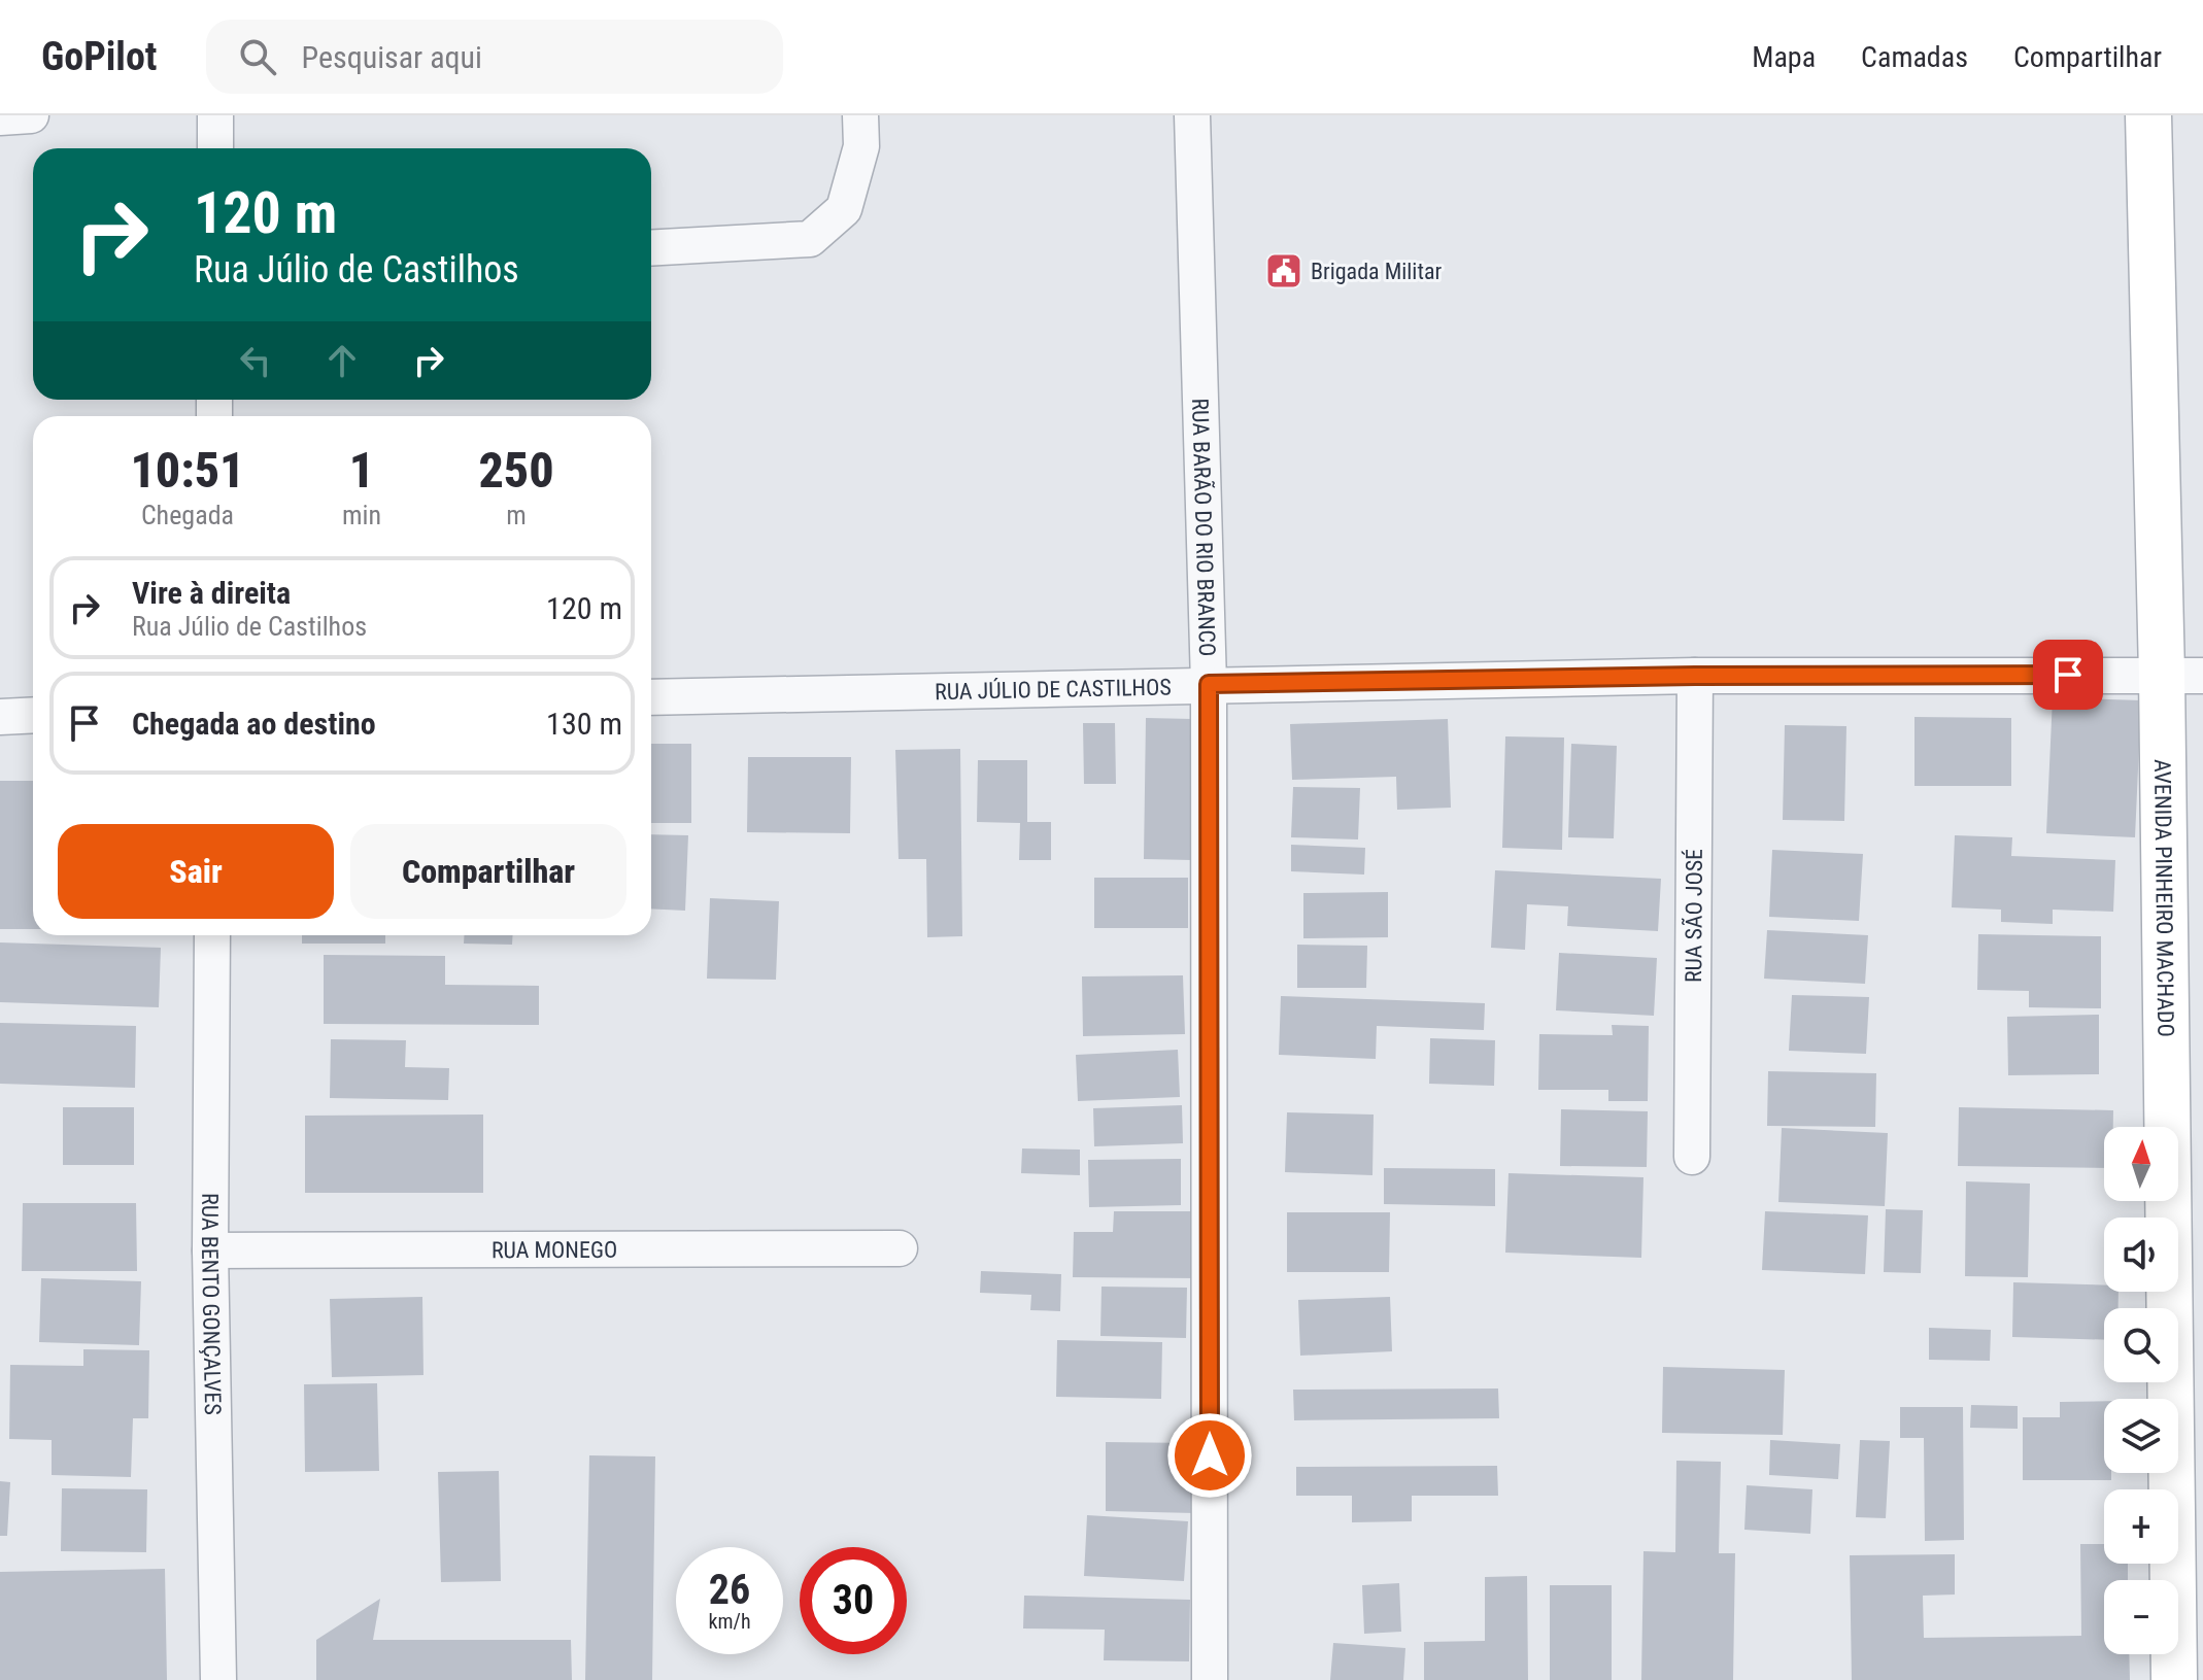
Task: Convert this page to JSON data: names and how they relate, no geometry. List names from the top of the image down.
{
  "streets": {
    "street": [
      "RUA BARÃO DO RIO BRANCO",
      "RUA JÚLIO DE CASTILHOS",
      "AVENIDA PINHEIRO MACHADO",
      "RUA SÃO JOSÉ",
      "RUA MONEGO",
      "RUA BENTO GONÇALVES"
    ]
  },
  "crossings": [
    ["RUA BARÃO DO RIO BRANCO", "RUA JÚLIO DE CASTILHOS"],
    ["RUA JÚLIO DE CASTILHOS", "AVENIDA PINHEIRO MACHADO"],
    ["RUA JÚLIO DE CASTILHOS", "RUA SÃO JOSÉ"],
    ["RUA MONEGO", "RUA BENTO GONÇALVES"]
  ],
  "places": {
    "public building": ["Brigada Militar"]
  },
  "north": "top",
  "page": {
    "header": "GoPilot",
    "search": "Pesquisar aqui",
    "nav": ["Mapa", "Camadas", "Compartilhar"],
    "turn": ["120 m", "Rua Júlio de Castilhos"],
    "eta": [
      "10:51",
      "Chegada",
      "1",
      "min",
      "250",
      "m"
    ],
    "list": [
      {
        "name": "Vire à direita",
        "note": "Rua Júlio de Castilhos",
        "value": "120 m"
      },
      {
        "name": "Chegada ao destino",
        "value": "130 m"
      }
    ],
    "buttons": ["Sair", "Compartilhar"],
    "map_buttons": ["+", "−"],
    "speed": "26 km/h",
    "limit": "30"
  }
}
